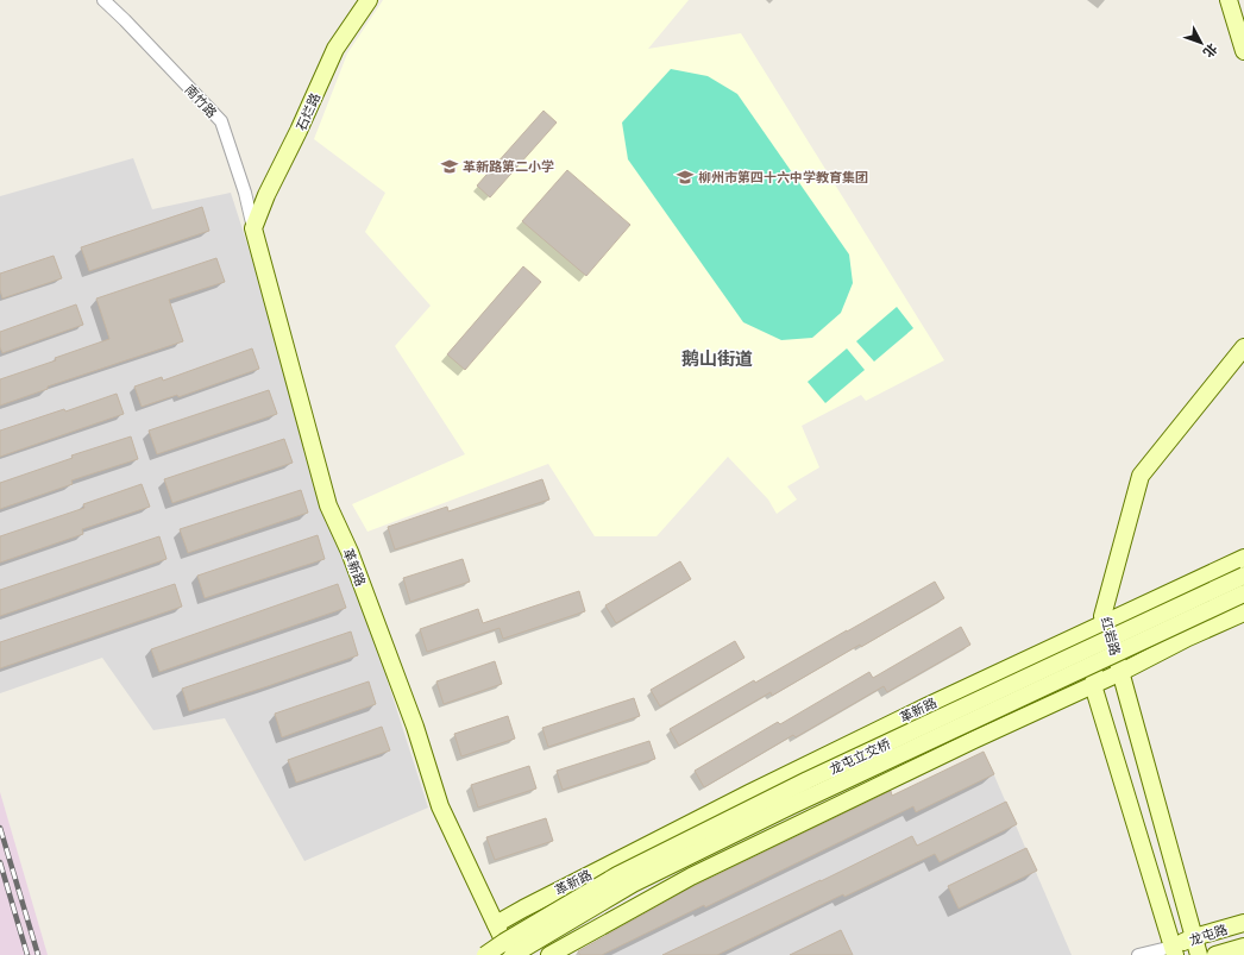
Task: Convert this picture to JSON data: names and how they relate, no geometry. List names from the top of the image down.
{
  "streets": {
    "street": [
      "南竹路",
      "石烂路",
      "革新路",
      "红岩路",
      "龙屯立交桥",
      "龙屯路"
    ]
  },
  "crossings": [
    ["南竹路", "石烂路"],
    ["南竹路", "革新路"],
    ["石烂路", "革新路"],
    ["革新路", "红岩路"],
    ["革新路", "龙屯立交桥"],
    ["红岩路", "龙屯路"]
  ],
  "districts": ["鹅山街道"],
  "places": {
    "school or university": ["革新路第二小学", "柳州市第四十六中学教育集团"]
  },
  "north": "bottom right"
}
